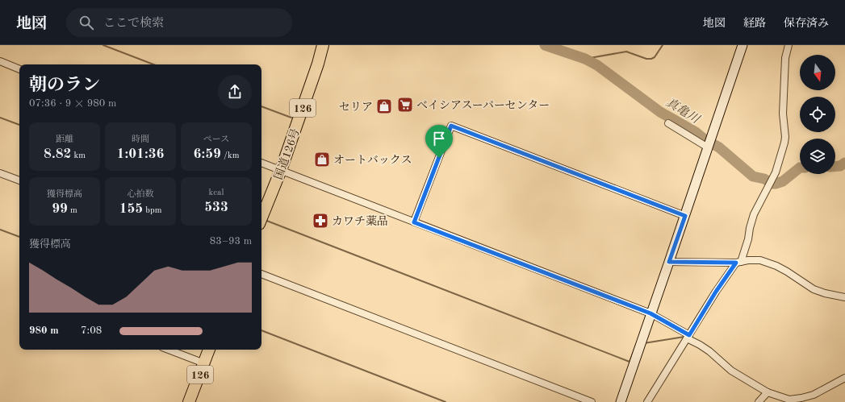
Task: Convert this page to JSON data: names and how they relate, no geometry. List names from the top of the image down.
{
  "streets": {
    "highway": ["126", "国道126号"]
  },
  "water": ["真亀川"],
  "places": {
    "supermarket": ["ベイシアスーパーセンター"],
    "shop": ["セリア", "オートバックス"],
    "pharmacy": ["カワチ薬品"]
  },
  "north": "bottom",
  "page": {
    "header": "地図",
    "search": "ここで検索",
    "nav": ["地図", "経路", "保存済み"],
    "heading": ["朝のラン", "07:36 · 9 × 980 m"],
    "stats": [
      ["距離", "8.82 km"],
      ["時間", "1:01:36"],
      ["ペース", "6:59 /km"],
      ["獲得標高", "99 m"],
      ["心拍数", "155 bpm"],
      ["kcal", "533"]
    ],
    "chart": ["獲得標高", "83–93 m"],
    "list": [
      {
        "name": "980 m",
        "note": "7:08"
      }
    ]
  }
}
